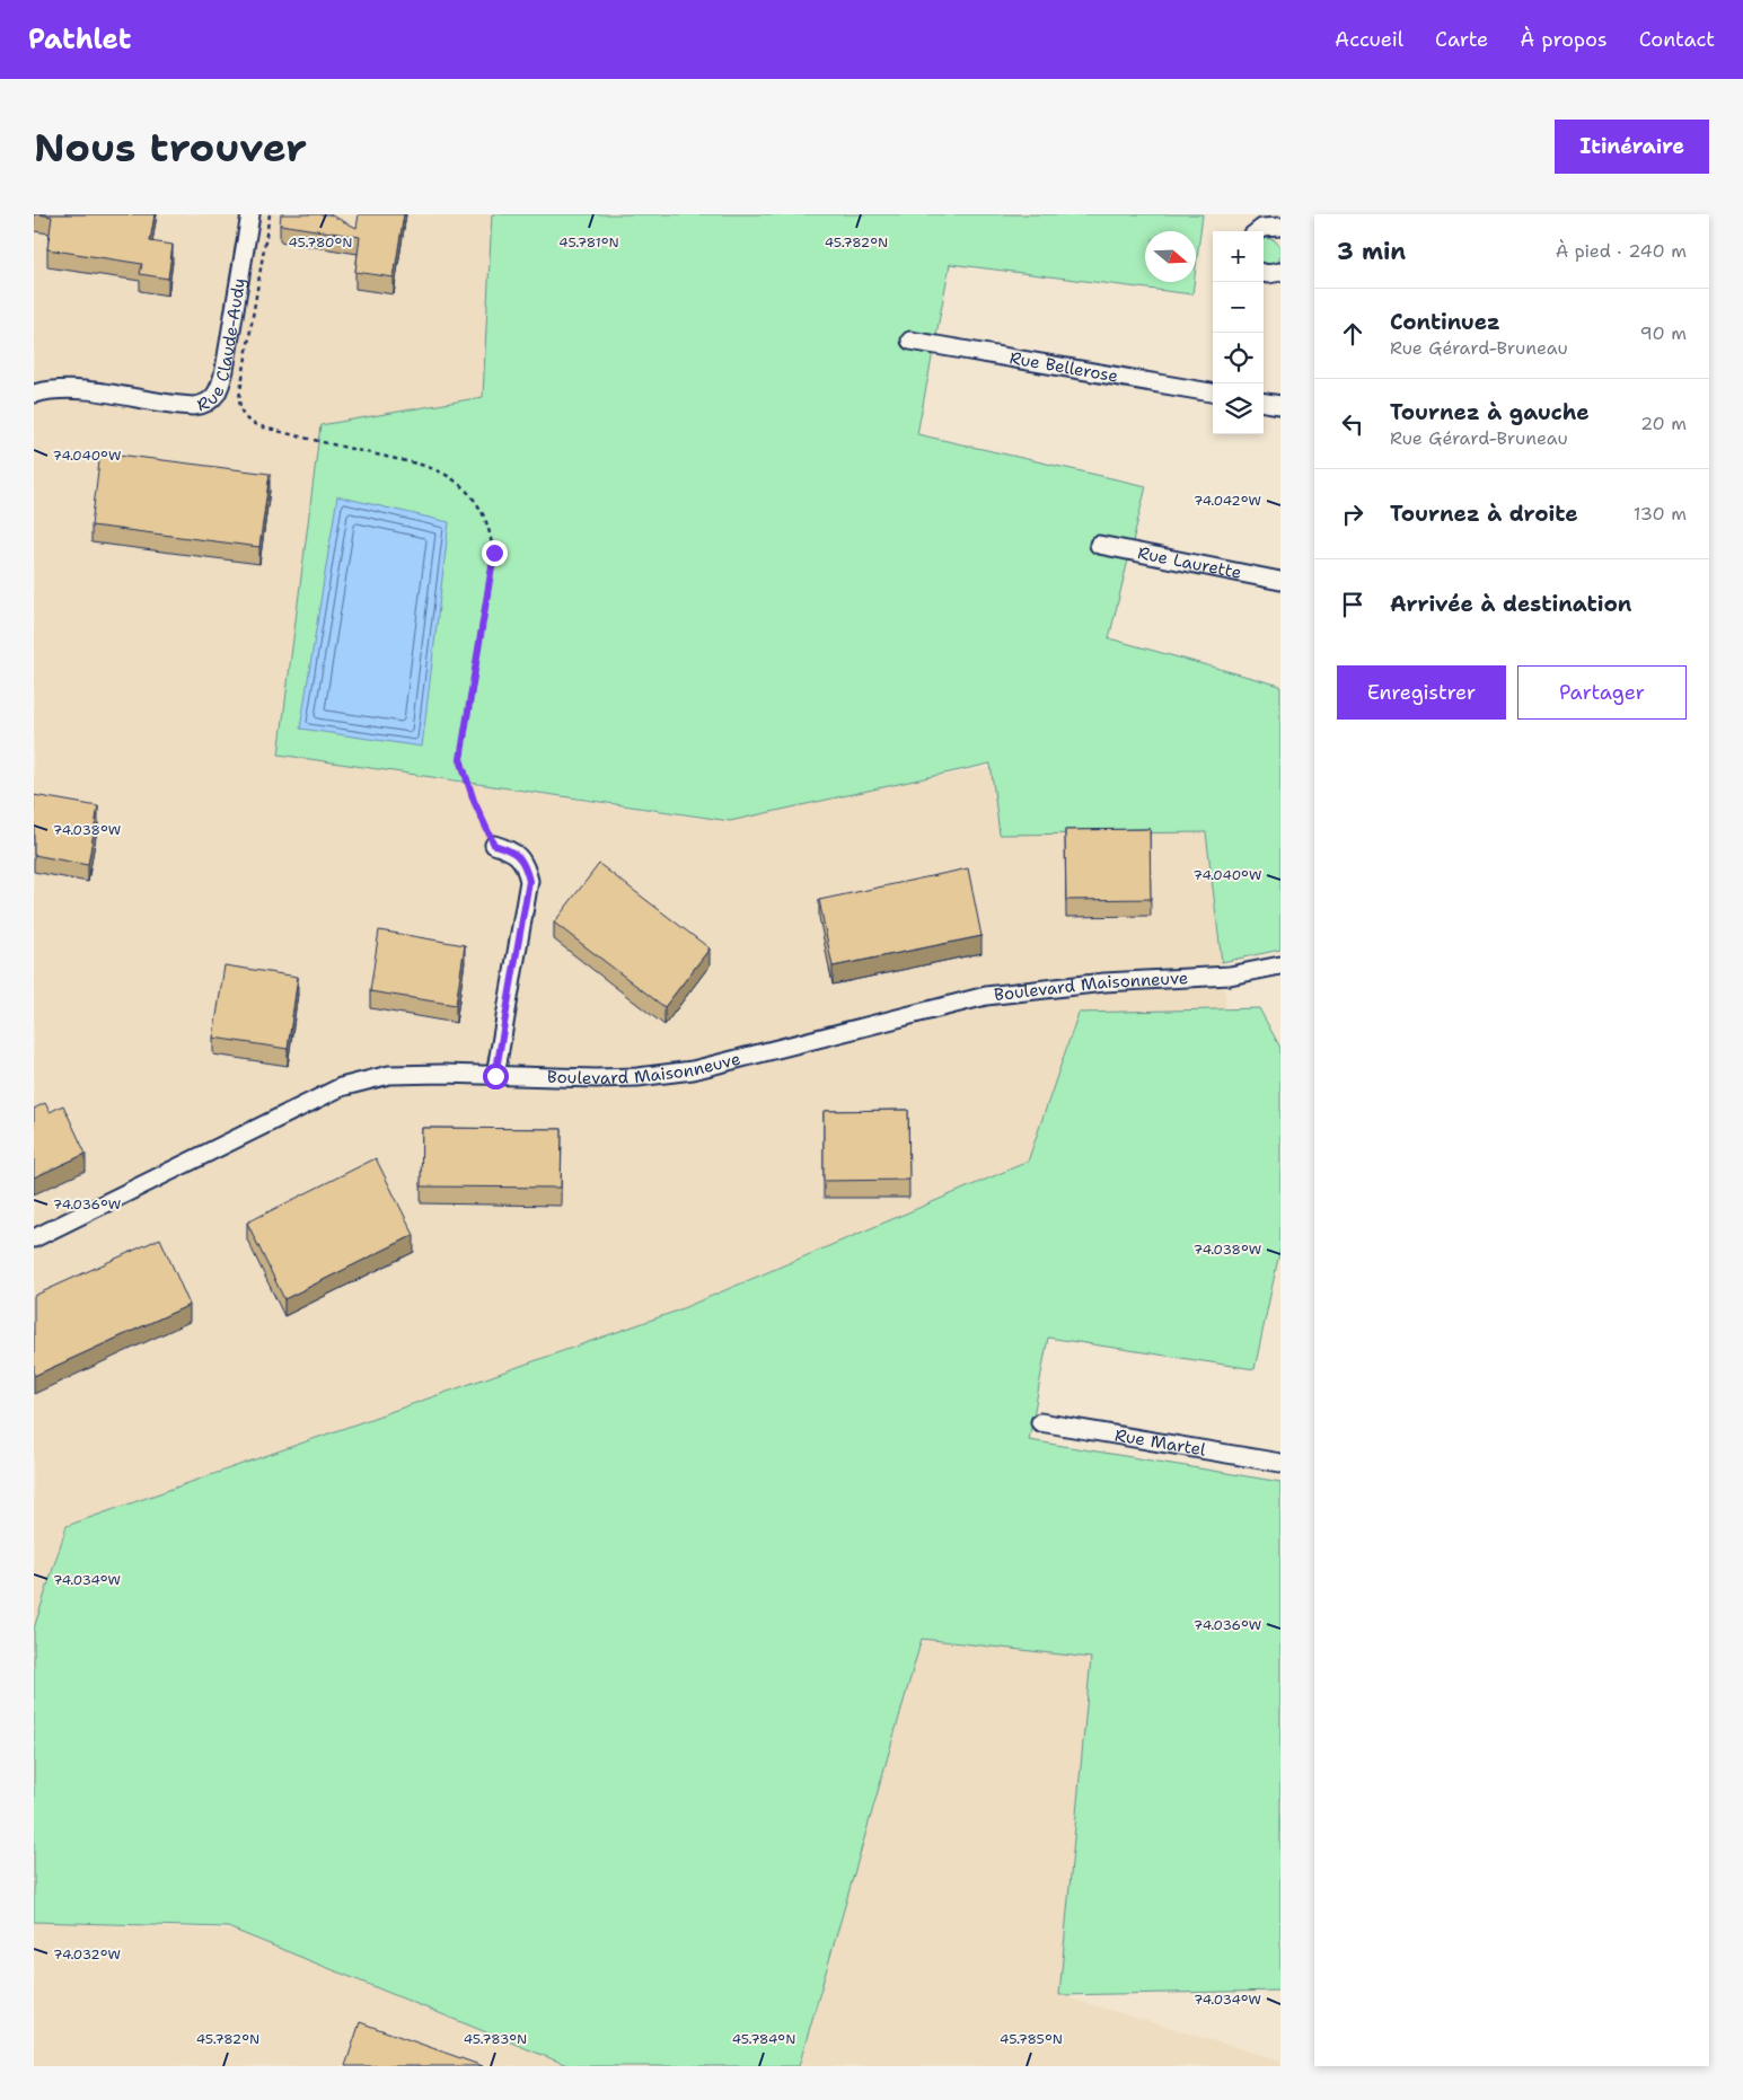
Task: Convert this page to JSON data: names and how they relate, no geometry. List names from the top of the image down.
{
  "streets": {
    "street": [
      "Rue Claude-Audy",
      "Rue Bellerose",
      "Rue Laurette",
      "Boulevard Maisonneuve",
      "Rue Martel"
    ]
  },
  "north": "right",
  "page": {
    "header": "Pathlet",
    "nav": [
      "Accueil",
      "Carte",
      "À propos",
      "Contact"
    ],
    "buttons": [
      "Itinéraire",
      ["Enregistrer", "Partager"]
    ],
    "title": "Nous trouver",
    "heading": ["3 min", "À pied · 240 m"],
    "map_buttons": ["+", "−"],
    "list": [
      ["Continuez", "Rue Gérard-Bruneau", "90 m"],
      ["Tournez à gauche", "Rue Gérard-Bruneau", "20 m"],
      ["Tournez à droite", "130 m"],
      "Arrivée à destination"
    ]
  },
  "coordinates": [
    "45.780°N",
    "45.781°N",
    "45.782°N",
    "74.040°W",
    "74.042°W",
    "74.038°W",
    "74.036°W",
    "74.034°W",
    "74.032°W",
    "45.783°N",
    "45.784°N",
    "45.785°N"
  ]
}
